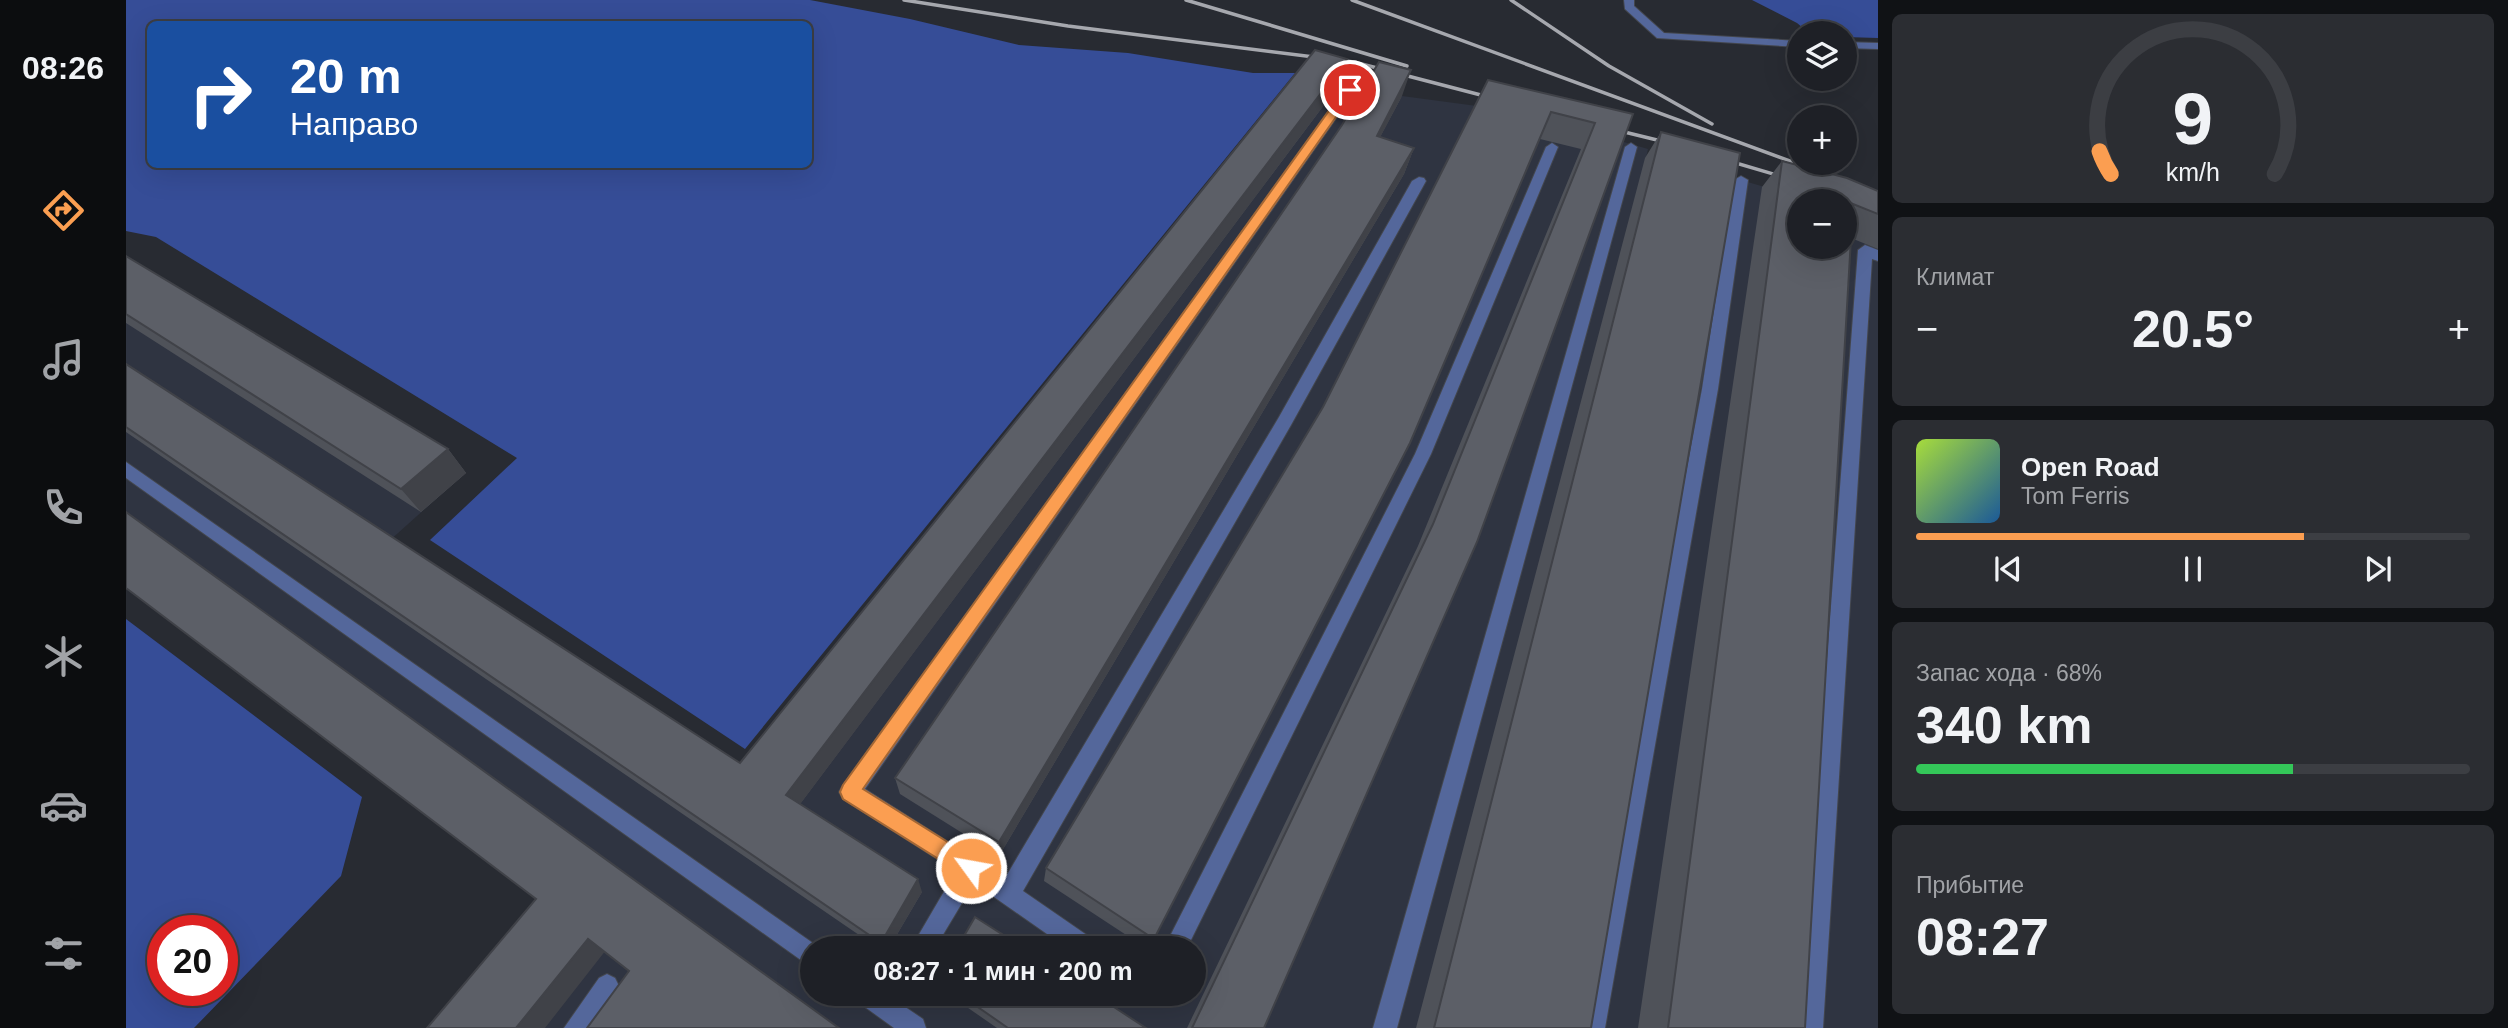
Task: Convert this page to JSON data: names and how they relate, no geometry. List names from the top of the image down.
{
  "page": {
    "tabs": "08:26",
    "map_buttons": ["+", "−"],
    "turn": ["20 m", "Направо"],
    "tile": [
      "Климат",
      ["Запас хода · 68%", "340 km"],
      ["Прибытие", "08:27"]
    ],
    "heat": ["−", "20.5°", "+"],
    "song": ["Open Road", "Tom Ferris"],
    "limit": "20",
    "trip": "08:27 · 1 мин · 200 m",
    "gauge": ["9", "km/h"]
  }
}
